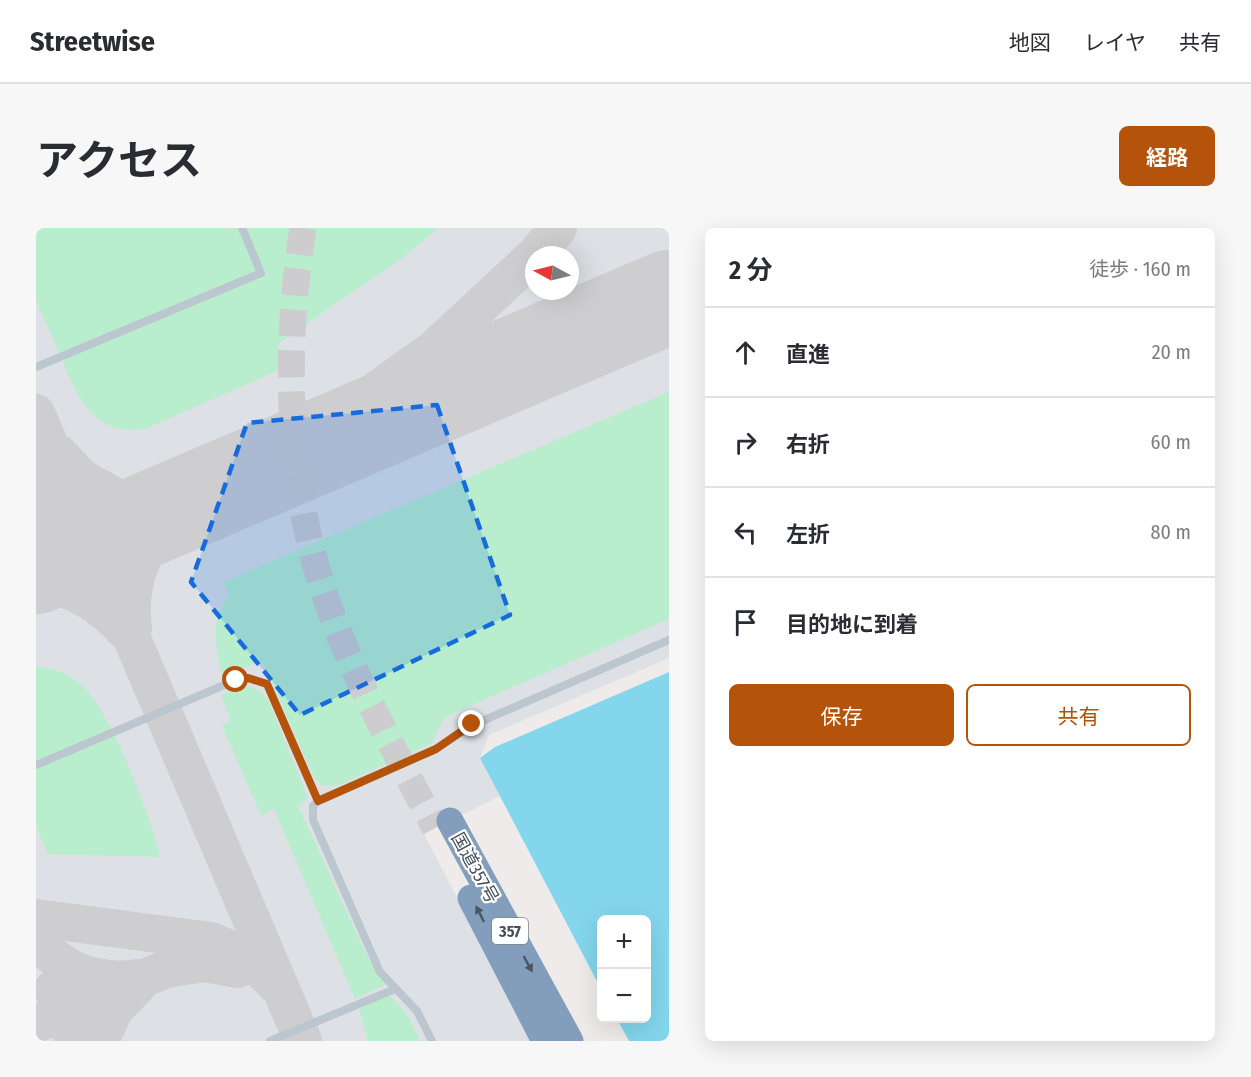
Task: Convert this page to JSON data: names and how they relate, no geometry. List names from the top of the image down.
{
  "streets": {
    "highway": ["国道357号", "357"]
  },
  "north": "left",
  "page": {
    "header": "Streetwise",
    "nav": ["地図", "レイヤ", "共有"],
    "title": "アクセス",
    "buttons": [
      "経路",
      ["保存", "共有"]
    ],
    "heading": ["2 分", "徒歩 · 160 m"],
    "list": [
      ["直進", "20 m"],
      ["右折", "60 m"],
      ["左折", "80 m"],
      "目的地に到着"
    ],
    "map_buttons": ["+", "−"]
  }
}
